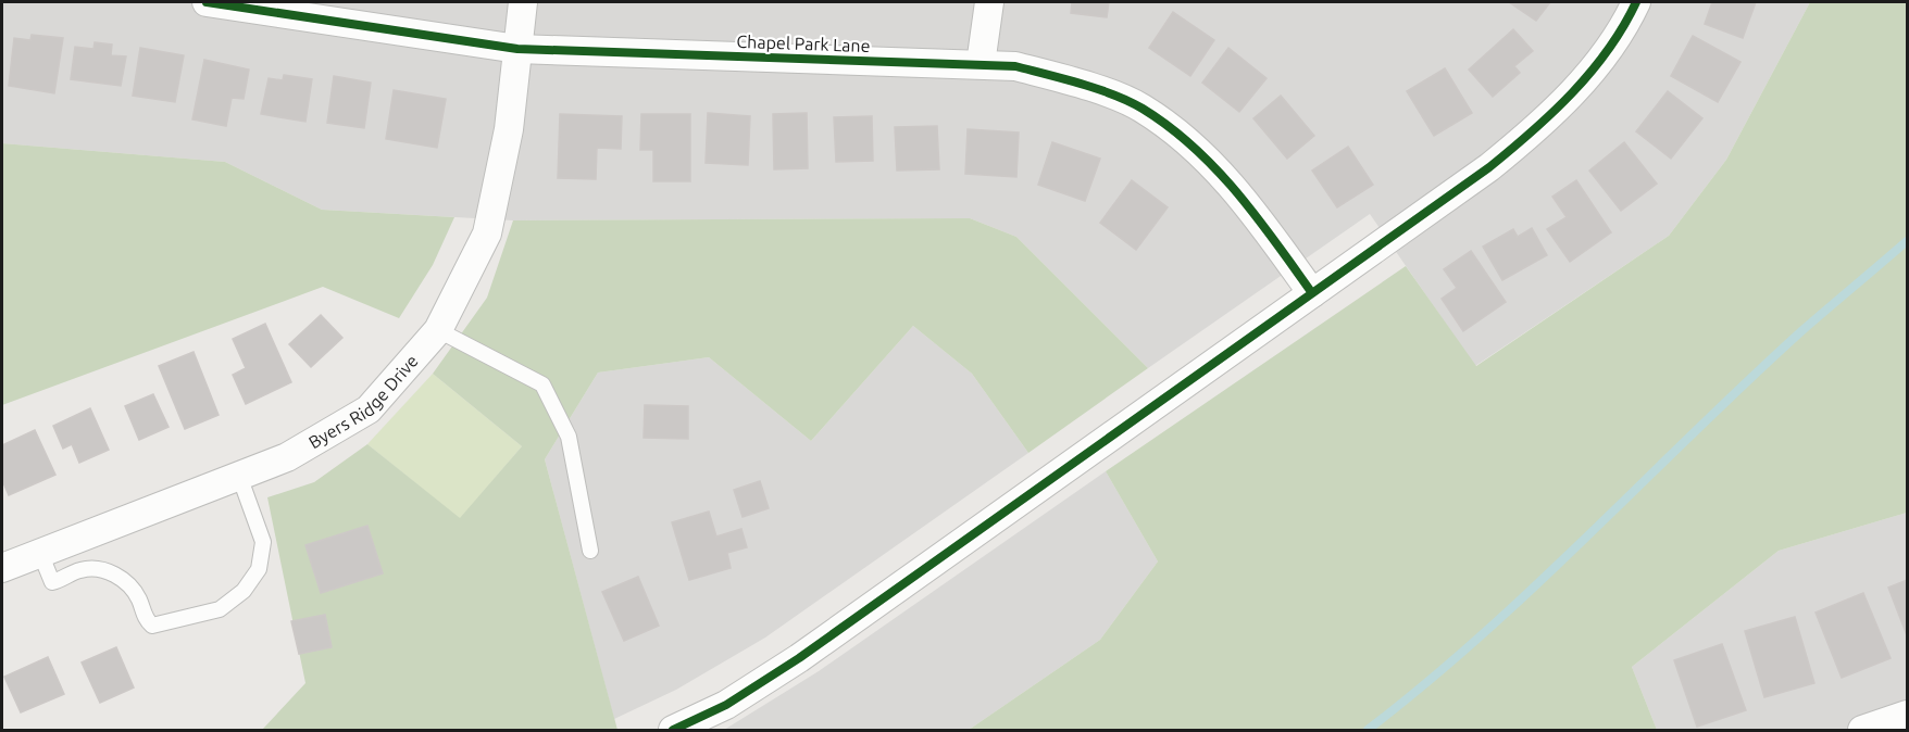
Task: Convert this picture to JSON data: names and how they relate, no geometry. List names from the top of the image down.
{
  "streets": {
    "street": ["Chapel Park Lane", "Byers Ridge Drive"]
  },
  "crossings": [
    ["Chapel Park Lane", "Byers Ridge Drive"]
  ]
}
